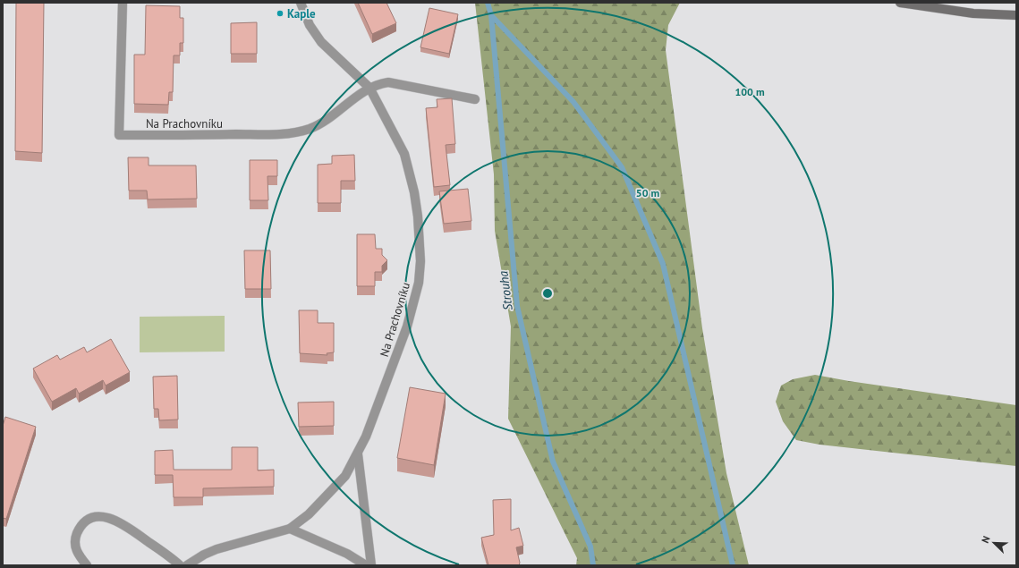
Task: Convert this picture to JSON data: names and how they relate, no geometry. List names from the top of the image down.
{
  "streets": {
    "street": ["Na Prachovníku"]
  },
  "water": ["Strouha"],
  "places": ["Kaple"],
  "north": "top left",
  "rings": ["100 m", "50 m"]
}
